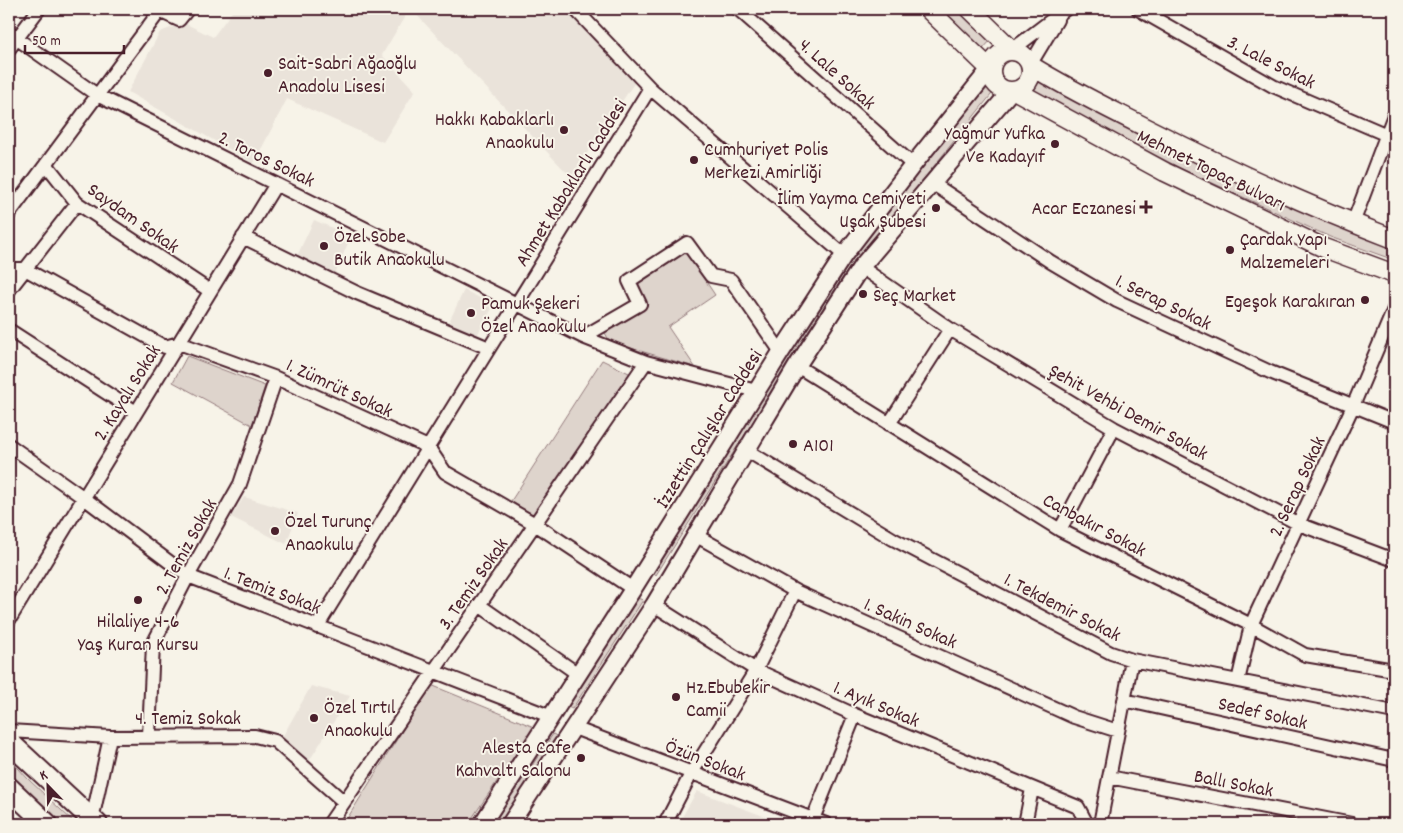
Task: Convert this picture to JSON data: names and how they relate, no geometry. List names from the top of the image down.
{
  "streets": {
    "main road": ["Mehmet Topaç Bulvarı"],
    "street": [
      "3. Lale Sokak",
      "4. Lale Sokak",
      "2. Toros Sokak",
      "Ahmet Kabaklarlı Caddesi",
      "Saydam Sokak",
      "1. Serap Sokak",
      "1. Zümrüt Sokak",
      "2. Kayalı Sokak",
      "Şehit Vehbi Demir Sokak",
      "İzzettin Çalışlar Caddesi",
      "2. Serap Sokak",
      "Canbakır Sokak",
      "2. Temiz Sokak",
      "3. Temiz Sokak",
      "1. Temiz Sokak",
      "1. Tekdemir Sokak",
      "1. Sakin Sokak",
      "1. Ayık Sokak",
      "Sedef Sokak",
      "4. Temiz Sokak",
      "Özün Sokak",
      "Ballı Sokak"
    ]
  },
  "crossings": [
    ["4. Lale Sokak", "İzzettin Çalışlar Caddesi"],
    ["2. Toros Sokak", "Ahmet Kabaklarlı Caddesi"],
    ["2. Toros Sokak", "2. Kayalı Sokak"],
    ["2. Toros Sokak", "İzzettin Çalışlar Caddesi"],
    ["2. Toros Sokak", "3. Temiz Sokak"],
    ["Mehmet Topaç Bulvarı", "İzzettin Çalışlar Caddesi"],
    ["Ahmet Kabaklarlı Caddesi", "1. Zümrüt Sokak"],
    ["Ahmet Kabaklarlı Caddesi", "1. Temiz Sokak"],
    ["Saydam Sokak", "2. Kayalı Sokak"],
    ["1. Serap Sokak", "2. Serap Sokak"],
    ["1. Zümrüt Sokak", "2. Kayalı Sokak"],
    ["1. Zümrüt Sokak", "2. Temiz Sokak"],
    ["2. Kayalı Sokak", "1. Temiz Sokak"],
    ["Şehit Vehbi Demir Sokak", "2. Serap Sokak"],
    ["İzzettin Çalışlar Caddesi", "1. Temiz Sokak"],
    ["2. Serap Sokak", "Canbakır Sokak"],
    ["2. Serap Sokak", "1. Tekdemir Sokak"],
    ["2. Temiz Sokak", "1. Temiz Sokak"],
    ["2. Temiz Sokak", "4. Temiz Sokak"],
    ["3. Temiz Sokak", "1. Temiz Sokak"],
    ["3. Temiz Sokak", "4. Temiz Sokak"]
  ],
  "places": {
    "other": [
      "Sait-Sabri Ağaoğlu Anadolu Lisesi",
      "Hakkı Kabaklarlı Anaokulu",
      "Yağmur Yufka Ve Kadayıf",
      "Cumhuriyet Polis Merkezi Amirliği",
      "İlim Yayma Cemiyeti Uşak Şubesi",
      "Özel Sobe Butik Anaokulu",
      "Çardak Yapı Malzemeleri",
      "Seç Market",
      "Egeşok Karakıran",
      "Pamuk Şekeri Özel Anaokulu",
      "A101",
      "Özel Turunç Anaokulu",
      "Hilaliye 4-6 Yaş Kuran Kursu",
      "Hz.Ebubekir Camii",
      "Özel Tırtıl Anaokulu",
      "Alesta Cafe Kahvaltı Salonu"
    ],
    "health": ["Acar Eczanesi"]
  },
  "scale_bar": "50 m",
  "north": "top left"
}
